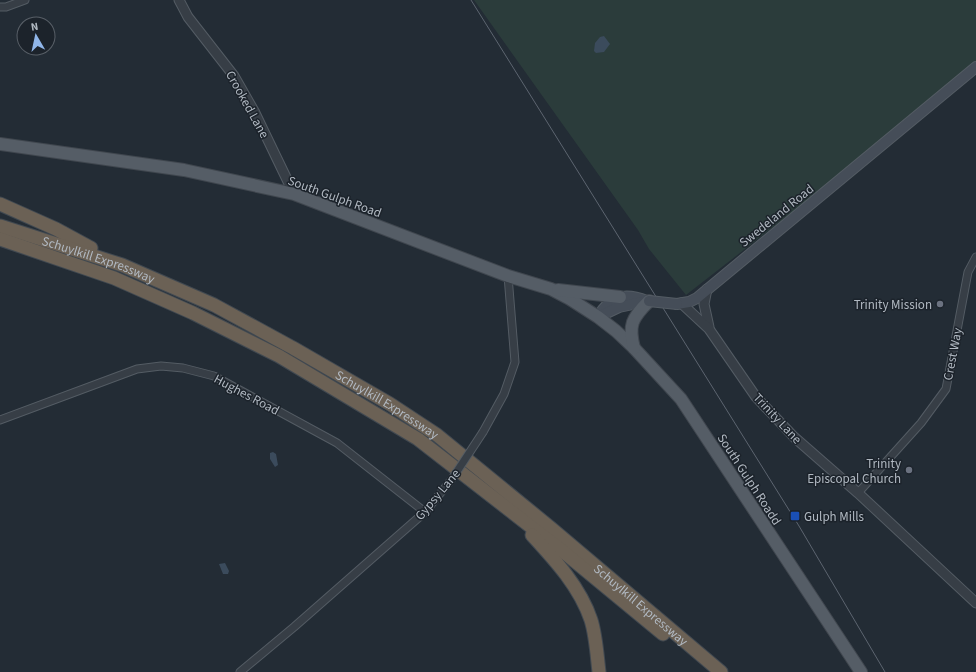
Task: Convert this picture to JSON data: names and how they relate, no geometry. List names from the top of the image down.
{
  "streets": {
    "highway": ["Schuylkill Expressway"],
    "main road": ["South Gulph Road", "Swedeland Road", "South Gulph Roadd"],
    "street": [
      "Crooked Lane",
      "Crest Way",
      "Hughes Road",
      "Trinity Lane",
      "Gypsy Lane"
    ]
  },
  "crossings": [
    ["Crooked Lane", "South Gulph Road"],
    ["South Gulph Road", "South Gulph Roadd"],
    ["South Gulph Road", "Gypsy Lane"],
    ["Swedeland Road", "Trinity Lane"],
    ["Crest Way", "Trinity Lane"],
    ["Hughes Road", "Gypsy Lane"]
  ],
  "places": {
    "other": ["Trinity Mission", "Trinity Episcopal Church"],
    "transit": ["Gulph Mills"]
  },
  "north": "top"
}
